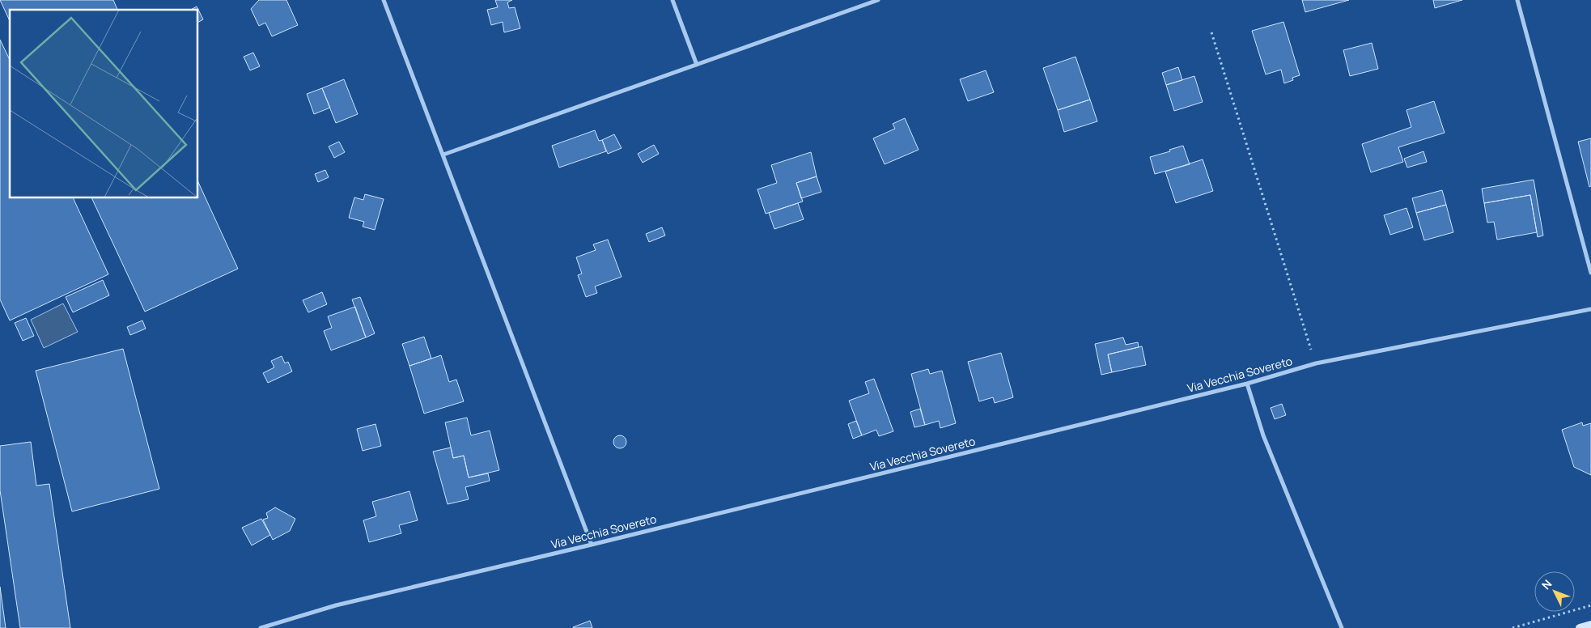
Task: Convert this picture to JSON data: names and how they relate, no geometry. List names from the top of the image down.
{
  "streets": {
    "street": ["Via Vecchia Sovereto"]
  },
  "north": "top left"
}
